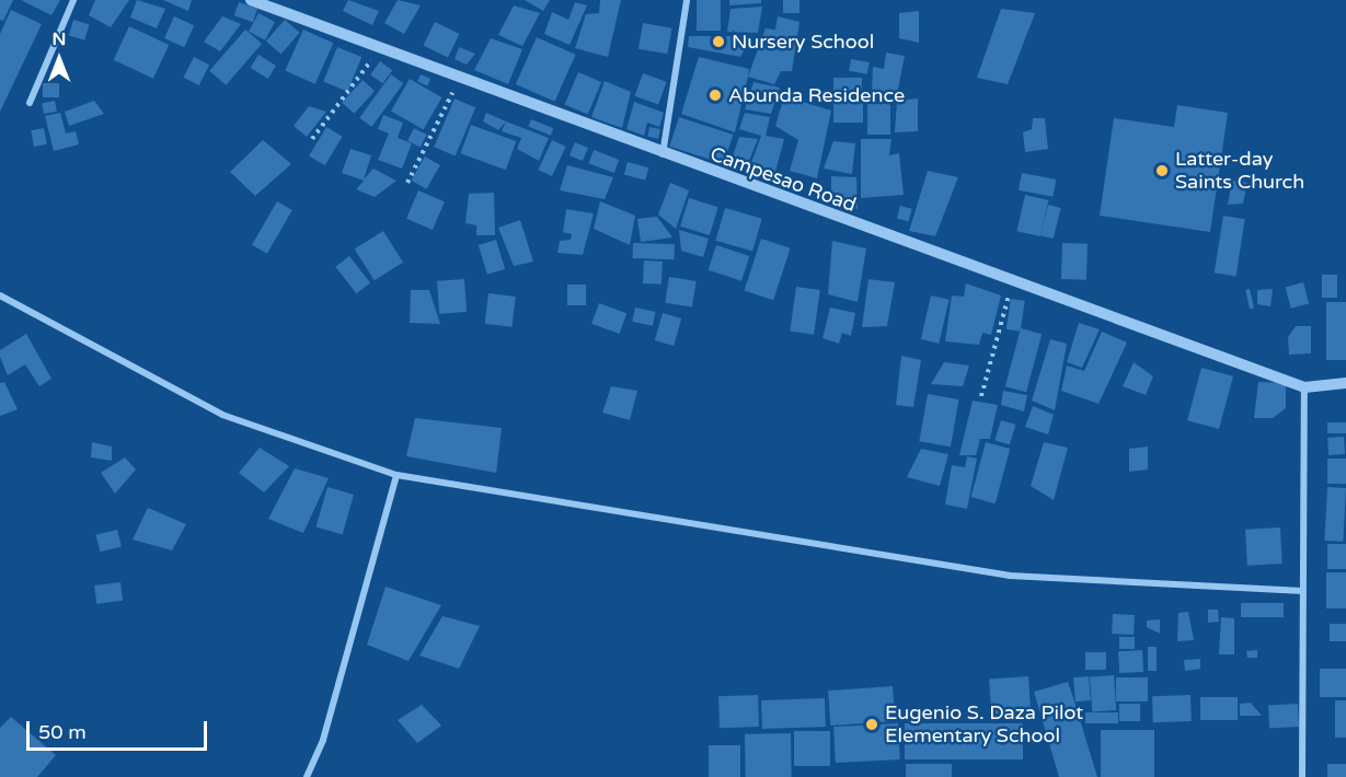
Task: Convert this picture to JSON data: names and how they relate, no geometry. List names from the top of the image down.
{
  "streets": {
    "street": ["Campesao Road"]
  },
  "places": [
    "Nursery School",
    "Abunda Residence",
    "Latter-day Saints Church",
    "Eugenio S. Daza Pilot Elementary School"
  ],
  "scale_bar": "50 m",
  "north": "top"
}
